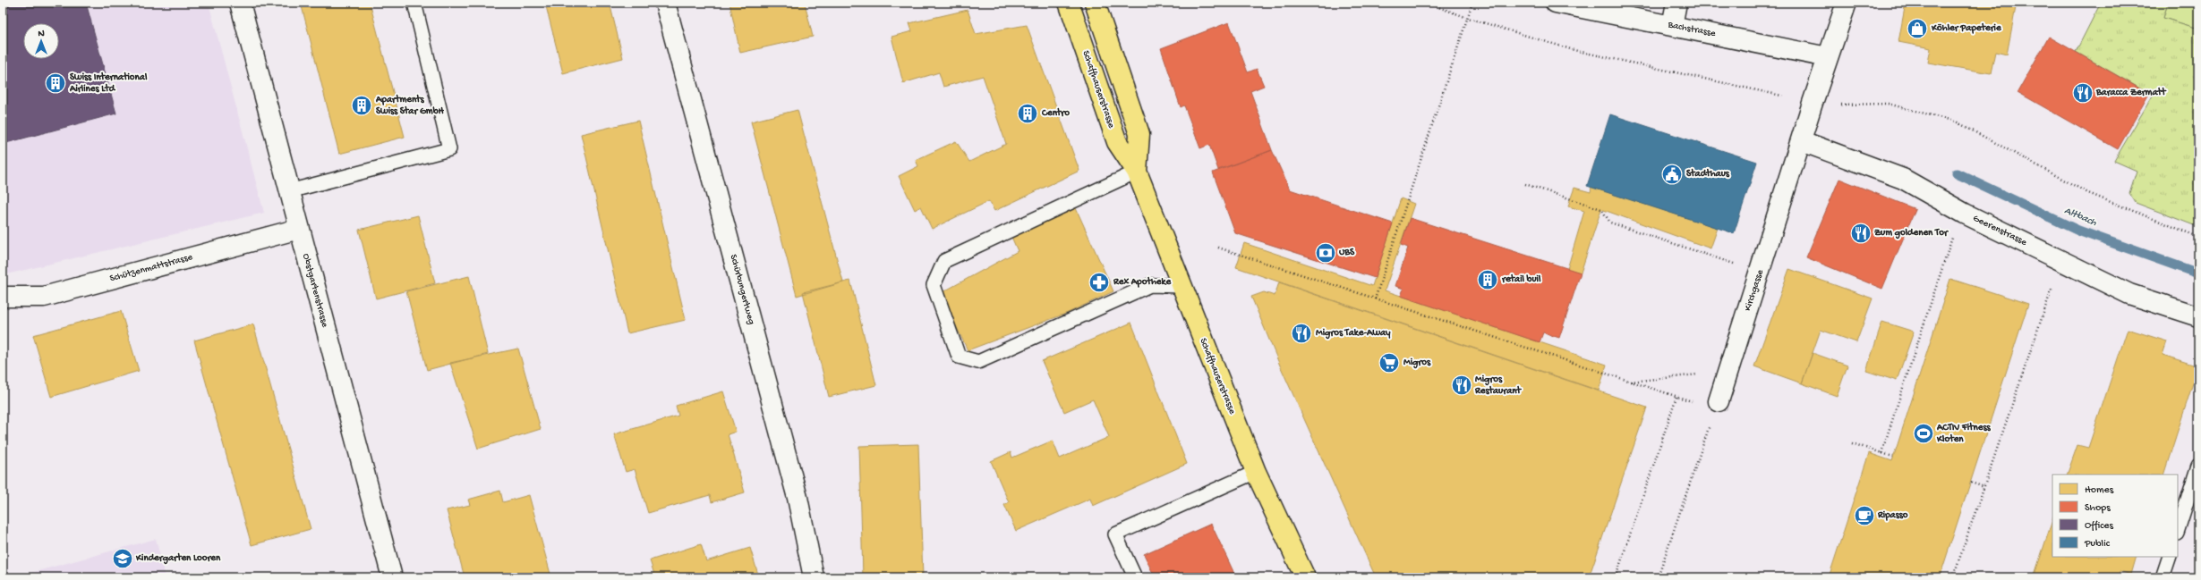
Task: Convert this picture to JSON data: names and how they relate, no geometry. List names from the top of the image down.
{
  "streets": {
    "main road": ["Schaffhauserstrasse"],
    "street": [
      "Bachstrasse",
      "Geerenstrasse",
      "Schützenmattstrasse",
      "Schürbungertweg",
      "Obstgartenstrasse",
      "Kirchgasse"
    ]
  },
  "crossings": [
    ["Bachstrasse", "Kirchgasse"],
    ["Geerenstrasse", "Kirchgasse"],
    ["Schützenmattstrasse", "Obstgartenstrasse"]
  ],
  "water": ["Altbach"],
  "places": {
    "shop": ["Köhler Papeterie"],
    "building": [
      "Swiss International Airlines Ltd",
      "Apartments Swiss Star GmbH",
      "Centro",
      "retail buil"
    ],
    "restaurant": [
      "Baracca Zermatt",
      "Zum goldenen Tor",
      "Migros Take-Away",
      "Migros Restaurant"
    ],
    "public building": ["Stadthaus"],
    "bank": ["UBS"],
    "pharmacy": ["Rex Apotheke"],
    "supermarket": ["Migros"],
    "sports": ["ACTIV Fitness Kloten"],
    "cafe": ["Ripasso"],
    "school or university": ["Kindergarten Looren"]
  },
  "legend": [
    "Homes",
    "Shops",
    "Offices",
    "Public"
  ],
  "north": "top"
}
